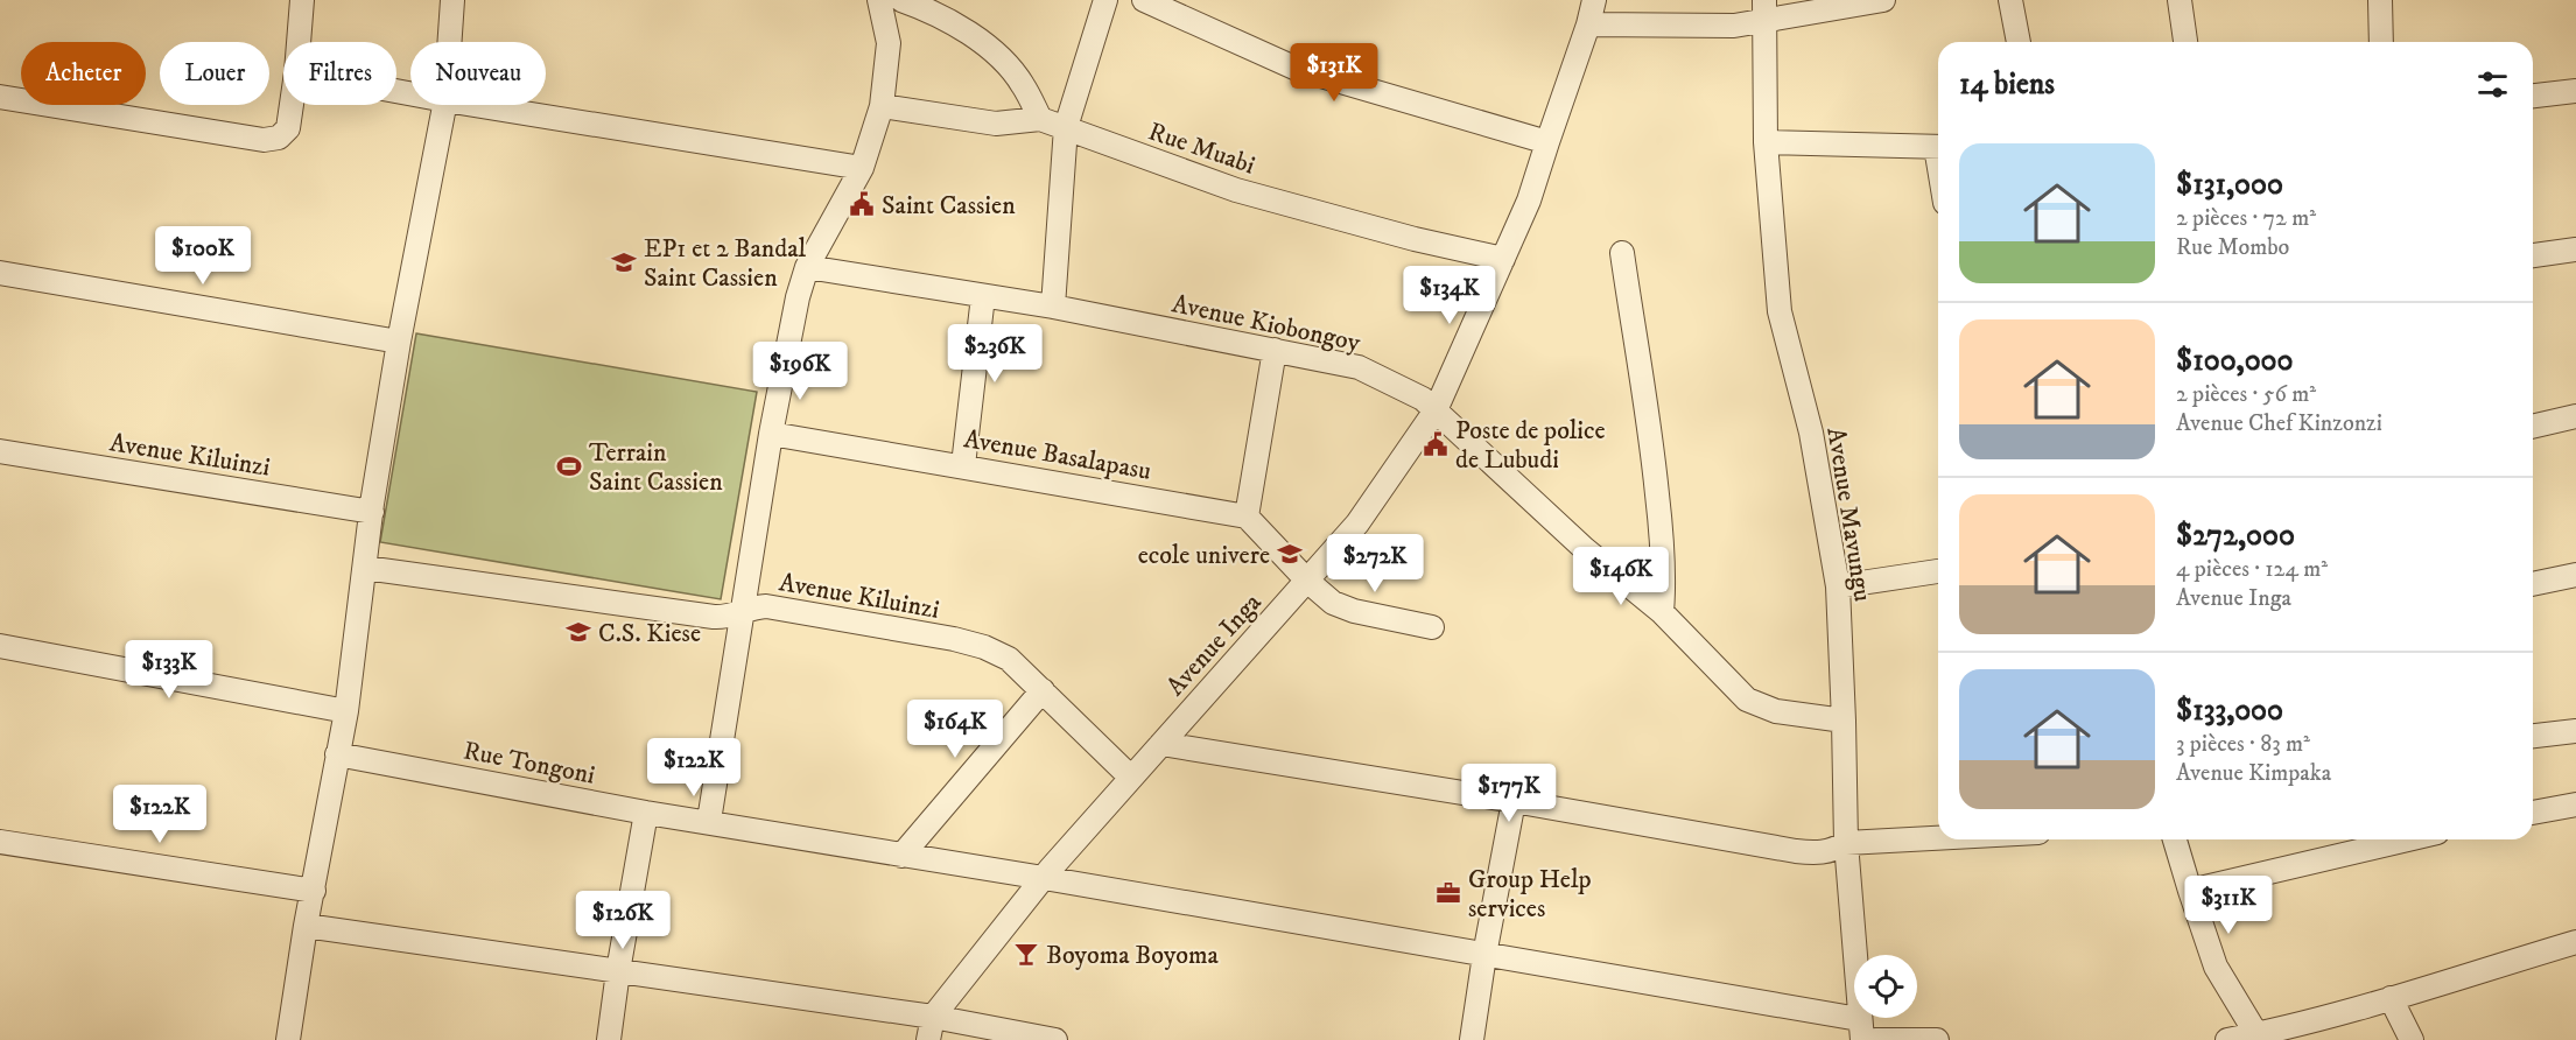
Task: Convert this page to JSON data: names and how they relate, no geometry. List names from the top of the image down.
{
  "streets": {
    "street": [
      "Rue Muabi",
      "Avenue Kiobongoy",
      "Avenue Kiluinzi",
      "Avenue Basalapasu",
      "Avenue Mavungu",
      "Avenue Inga",
      "Rue Tongoni"
    ]
  },
  "crossings": [
    ["Rue Muabi", "Avenue Inga"],
    ["Avenue Kiobongoy", "Avenue Mavungu"],
    ["Avenue Kiobongoy", "Avenue Inga"],
    ["Avenue Kiluinzi", "Avenue Inga"],
    ["Avenue Mavungu", "Rue Tongoni"],
    ["Avenue Inga", "Rue Tongoni"]
  ],
  "places": {
    "public building": ["Saint Cassien", "Poste de police de Lubudi"],
    "school or university": ["EP1 et 2 Bandal Saint Cassien", "ecole univere", "C.S. Kiese"],
    "sports": ["Terrain Saint Cassien"],
    "office": ["Group Help services"],
    "bar": ["Boyoma Boyoma"]
  },
  "page": {
    "chip": [
      "Acheter",
      "Louer",
      "Filtres",
      "Nouveau"
    ],
    "heading": "14 biens",
    "price": [
      "$131K",
      "$100K",
      "$134K",
      "$236K",
      "$196K",
      "$272K",
      "$146K",
      "$133K",
      "$164K",
      "$122K",
      "$177K",
      "$122K",
      "$311K",
      "$126K"
    ],
    "list": [
      {
        "name": "$131,000",
        "note": "2 pièces · 72 m² · Rue Mombo"
      },
      {
        "name": "$100,000",
        "note": "2 pièces · 56 m² · Avenue Chef Kinzonzi"
      },
      {
        "name": "$272,000",
        "note": "4 pièces · 124 m² · Avenue Inga"
      },
      {
        "name": "$133,000",
        "note": "3 pièces · 83 m² · Avenue Kimpaka"
      }
    ]
  }
}
